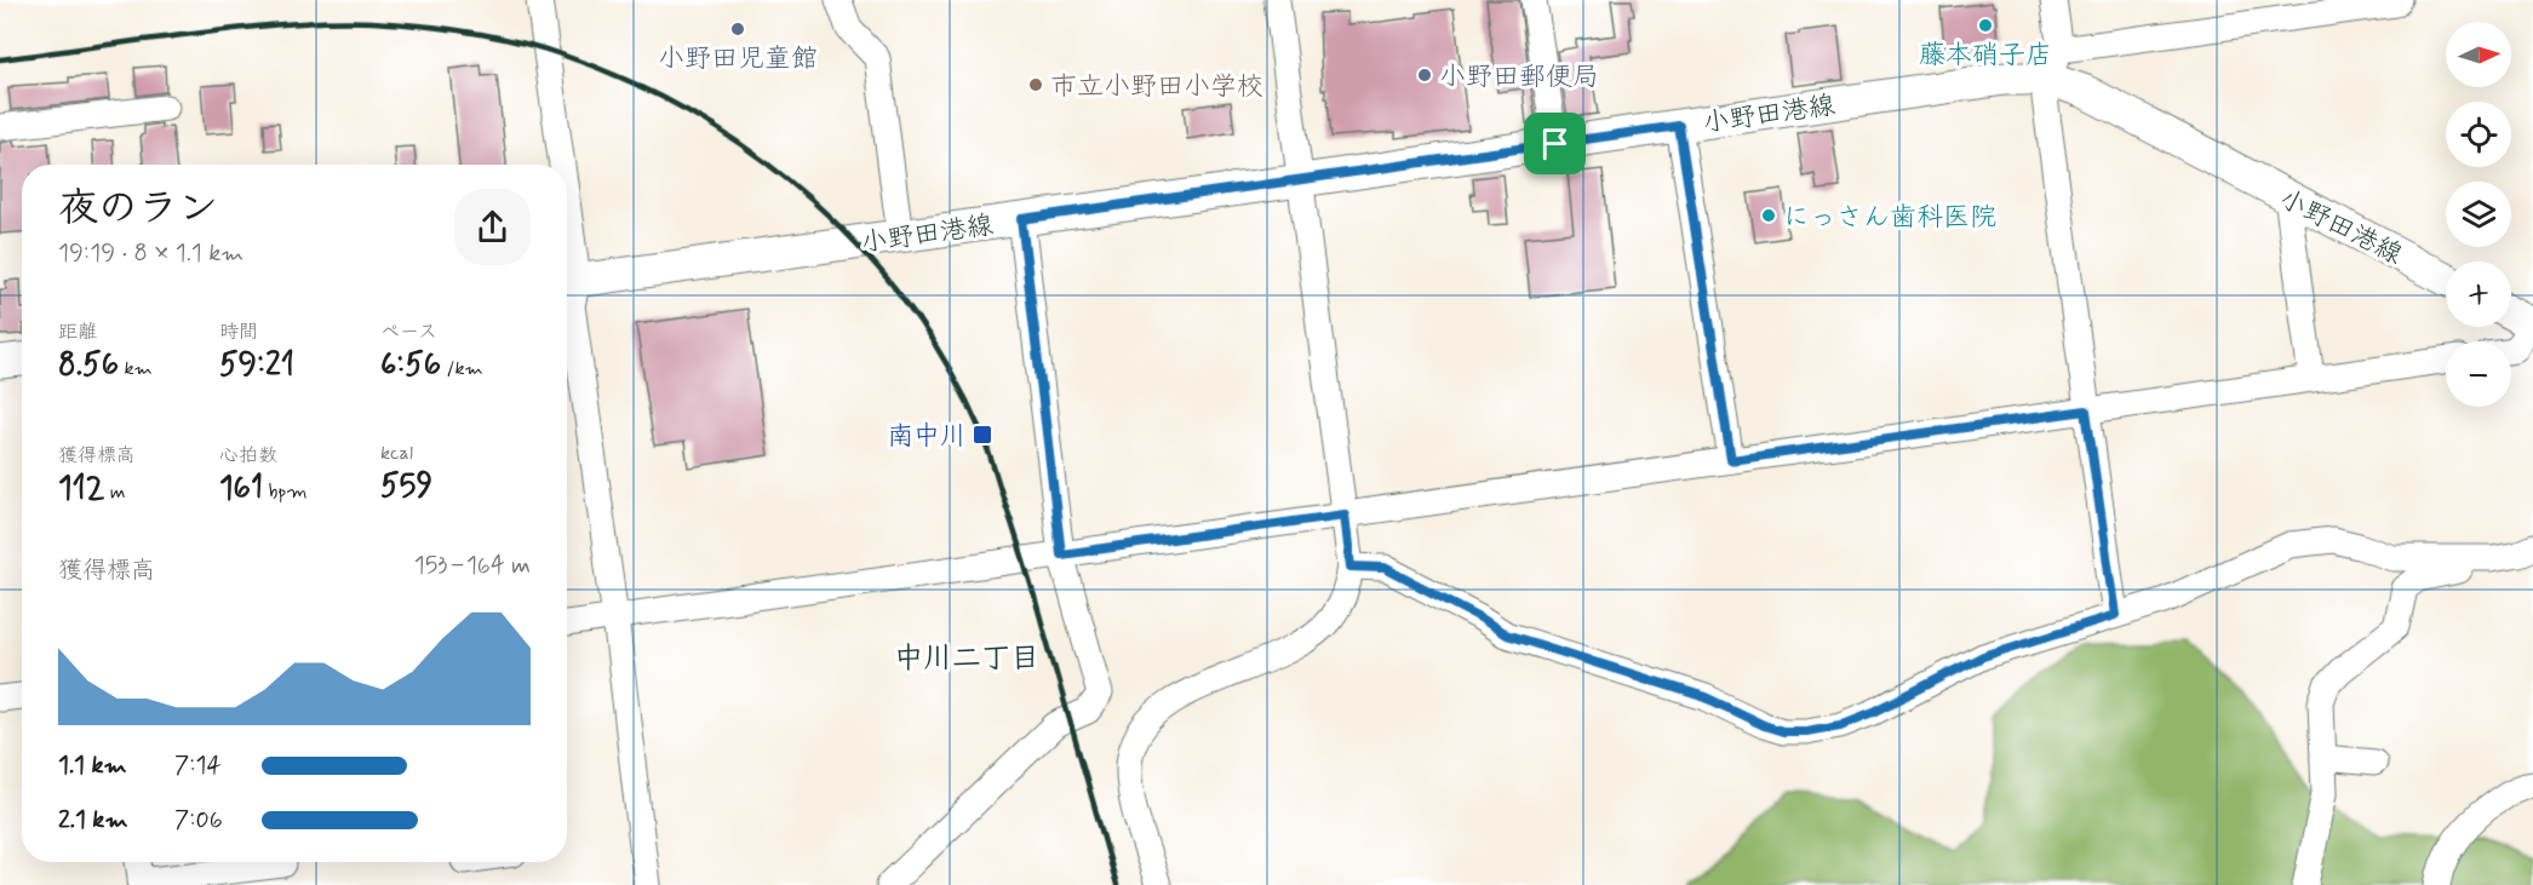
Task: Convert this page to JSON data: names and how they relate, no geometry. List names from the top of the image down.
{
  "streets": {
    "main road": ["小野田港線"]
  },
  "districts": ["中川二丁目"],
  "places": {
    "other": [
      "藤本硝子店",
      "小野田児童館",
      "小野田郵便局",
      "市立小野田小学校",
      "にっさん歯科医院"
    ],
    "transit": ["南中川"]
  },
  "north": "right",
  "page": {
    "map_buttons": ["+", "−"],
    "heading": ["夜のラン", "19:19 · 8 × 1.1 km"],
    "stats": [
      ["距離", "8.56 km"],
      ["時間", "59:21"],
      ["ペース", "6:56 /km"],
      ["獲得標高", "112 m"],
      ["心拍数", "161 bpm"],
      ["kcal", "559"]
    ],
    "chart": ["獲得標高", "153–164 m"],
    "list": [
      {
        "name": "1.1 km",
        "note": "7:14"
      },
      {
        "name": "2.1 km",
        "note": "7:06"
      }
    ]
  }
}
